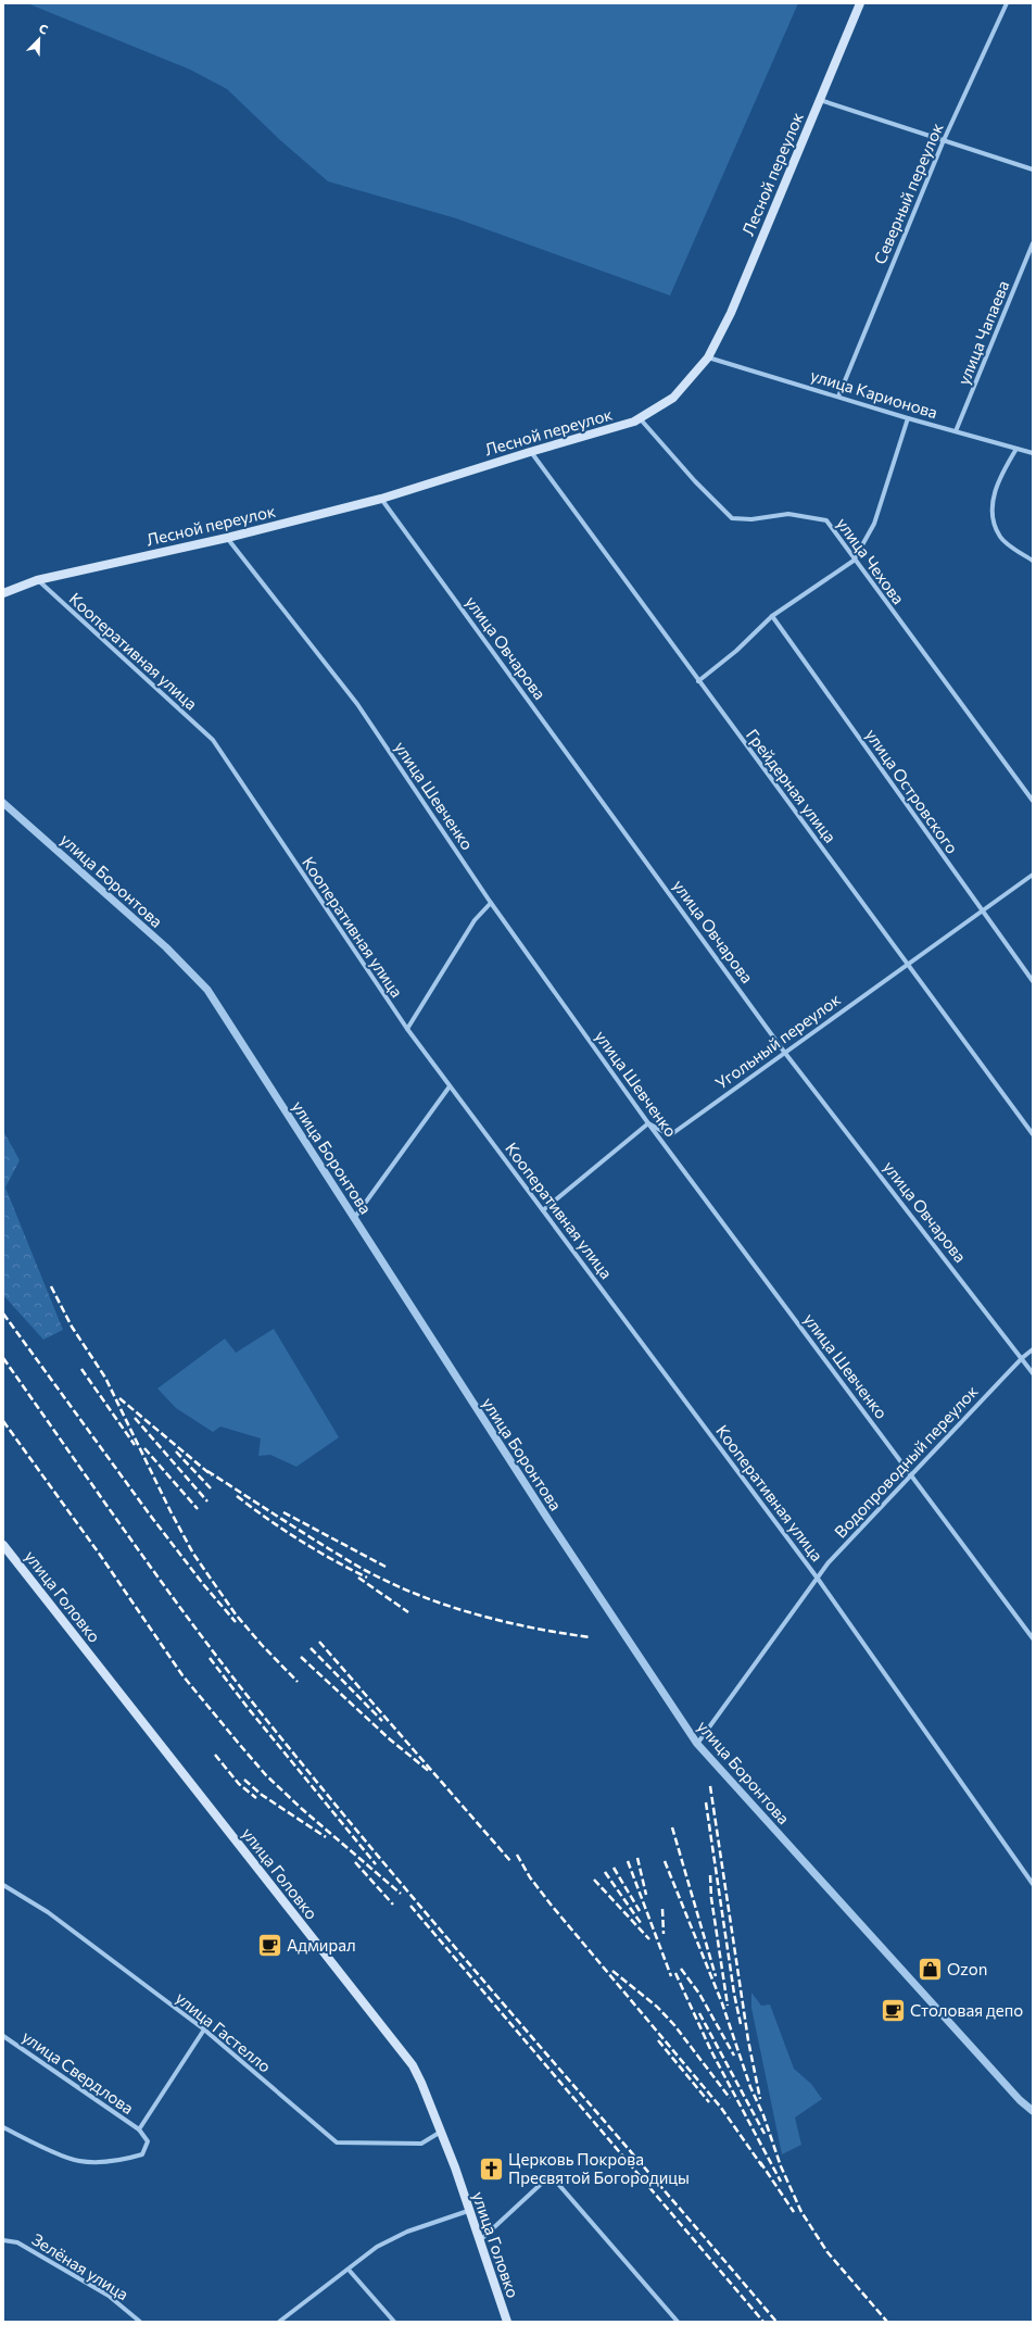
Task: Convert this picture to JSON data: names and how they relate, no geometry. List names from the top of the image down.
{
  "streets": {
    "main road": ["Лесной переулок", "улица Головко"],
    "street": [
      "Северный переулок",
      "улица Чапаева",
      "улица Карионова",
      "улица Чехова",
      "улица Овчарова",
      "Кооперативная улица",
      "Грейдерная улица",
      "улица Островского",
      "улица Шевченко",
      "улица Боронтова",
      "Угольный переулок",
      "Водопроводный переулок",
      "улица Гастелло",
      "улица Свердлова",
      "Зелёная улица"
    ]
  },
  "crossings": [
    ["Лесной переулок", "улица Карионова"],
    ["Лесной переулок", "улица Чехова"],
    ["Лесной переулок", "улица Овчарова"],
    ["Лесной переулок", "Кооперативная улица"],
    ["Лесной переулок", "Грейдерная улица"],
    ["Лесной переулок", "улица Шевченко"],
    ["Северный переулок", "улица Карионова"],
    ["улица Чапаева", "улица Карионова"],
    ["улица Овчарова", "Угольный переулок"],
    ["улица Овчарова", "Водопроводный переулок"],
    ["Кооперативная улица", "Водопроводный переулок"],
    ["Грейдерная улица", "Угольный переулок"],
    ["улица Островского", "Угольный переулок"],
    ["улица Шевченко", "Угольный переулок"],
    ["улица Шевченко", "Водопроводный переулок"],
    ["улица Боронтова", "Водопроводный переулок"],
    ["улица Головко", "улица Гастелло"]
  ],
  "places": {
    "cafe": ["Адмирал", "Столовая депо"],
    "shop": ["Ozon"],
    "church": ["Церковь Покрова Пресвятой Богородицы"]
  },
  "north": "top right"
}
